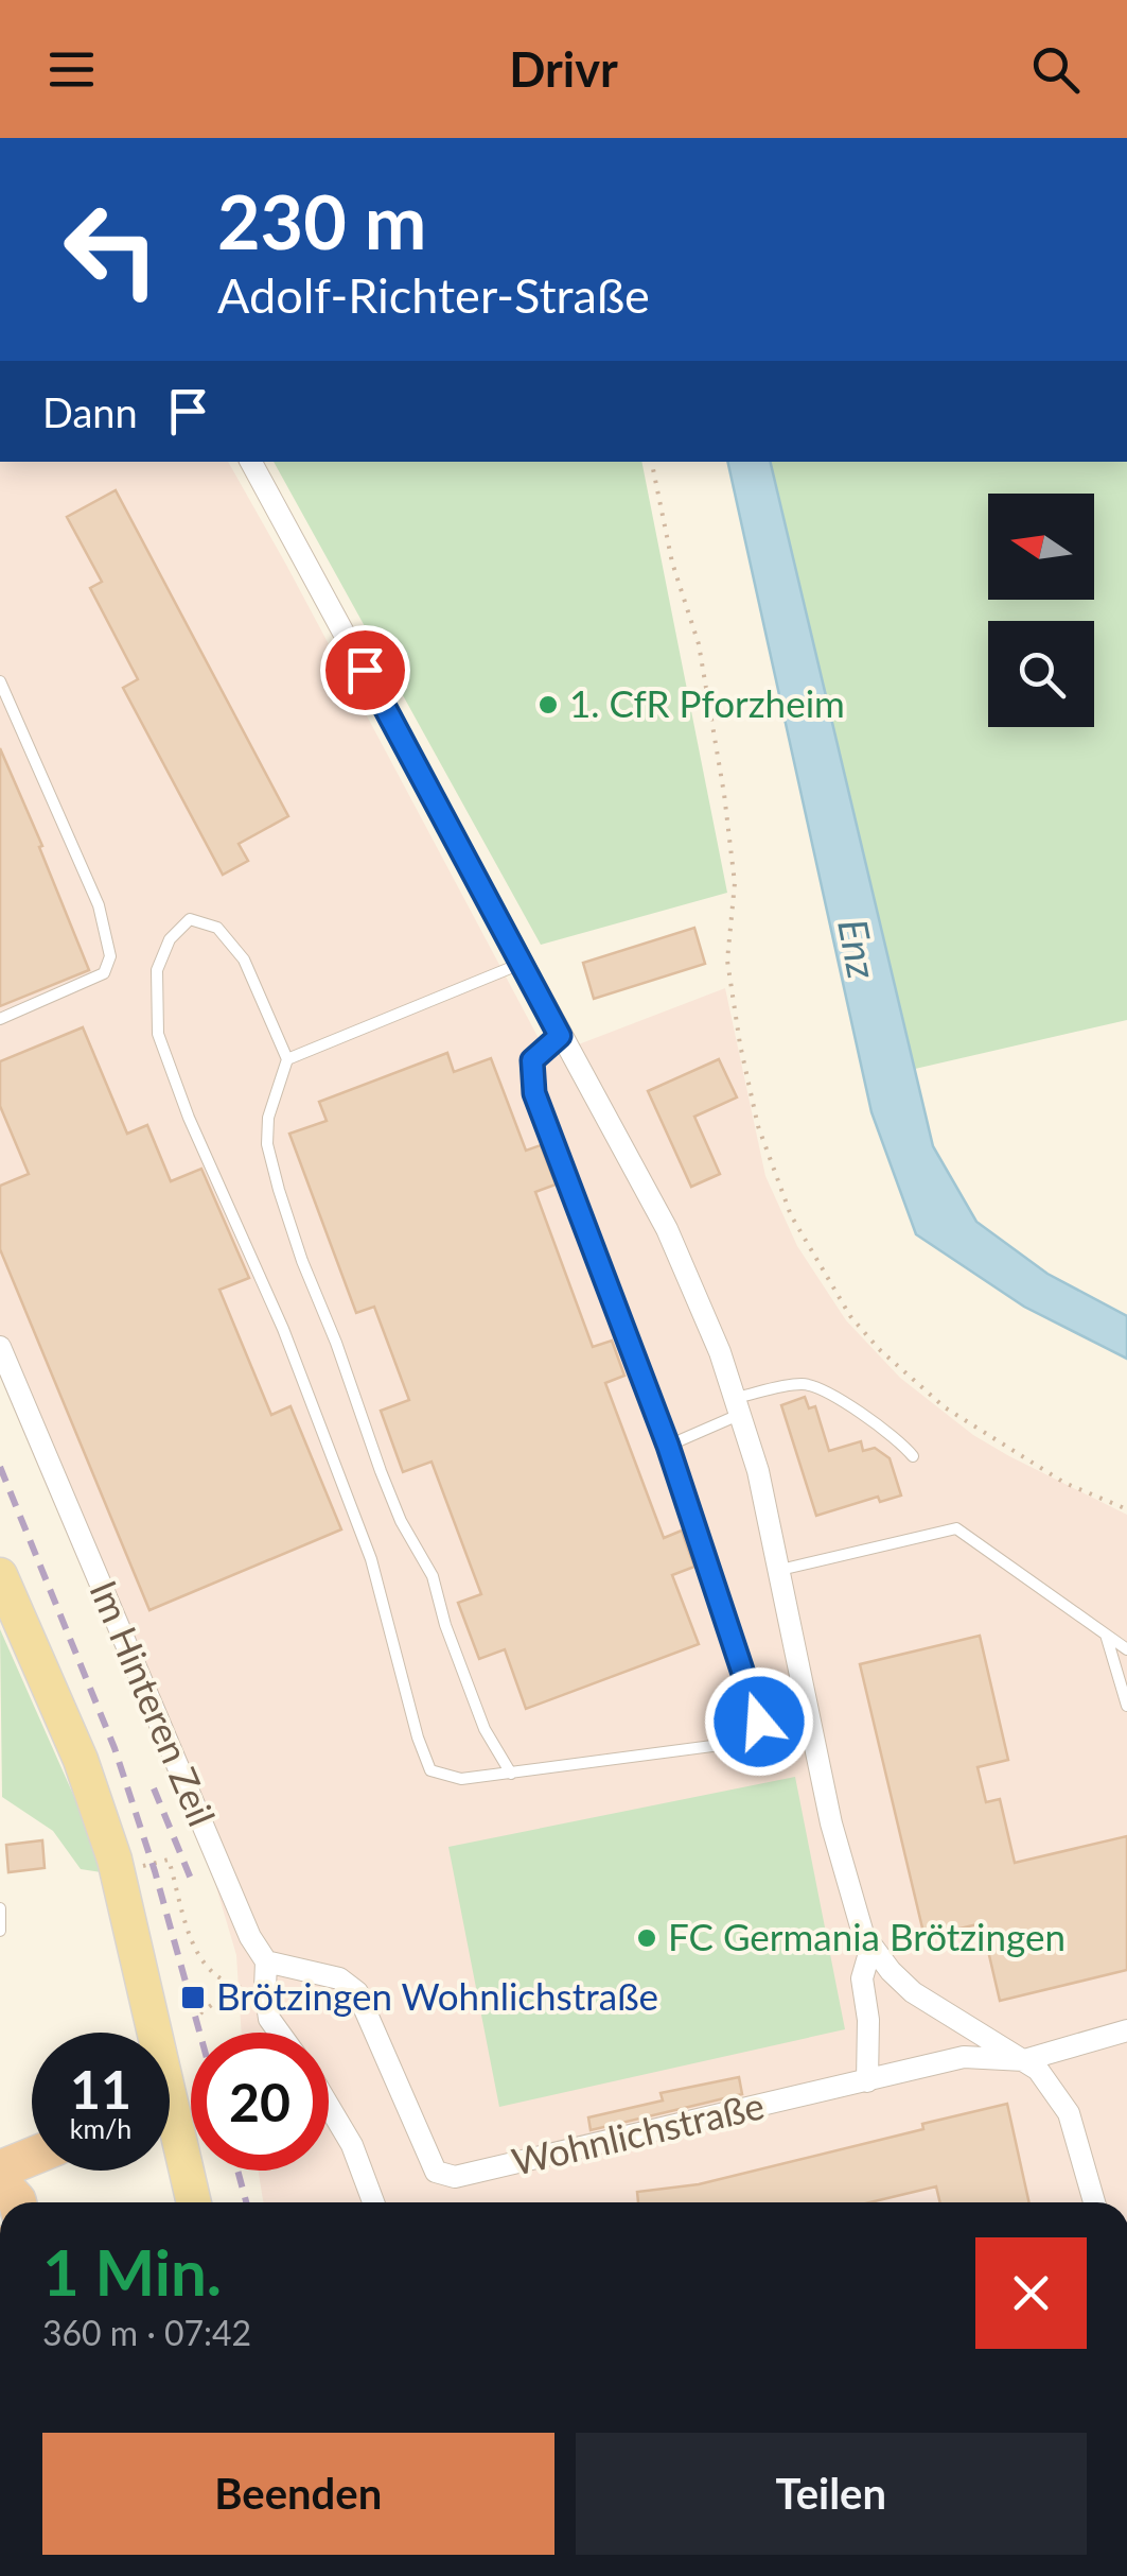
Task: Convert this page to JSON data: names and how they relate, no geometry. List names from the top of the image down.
{
  "streets": {
    "street": ["Im Hinteren Zeil", "Wohnlichstraße"]
  },
  "crossings": [
    ["Im Hinteren Zeil", "Wohnlichstraße"]
  ],
  "water": ["Enz"],
  "places": {
    "other": ["1. CfR Pforzheim", "FC Germania Brötzingen"],
    "transit": ["Brötzingen Wohnlichstraße"]
  },
  "north": "left",
  "page": {
    "header": "Drivr",
    "turn": ["230 m", "Adolf-Richter-Straße"],
    "then": "Dann",
    "speed": "11 km/h",
    "limit": "20",
    "heading": ["1 Min.", "360 m · 07:42"],
    "buttons": ["Beenden", "Teilen"]
  }
}
